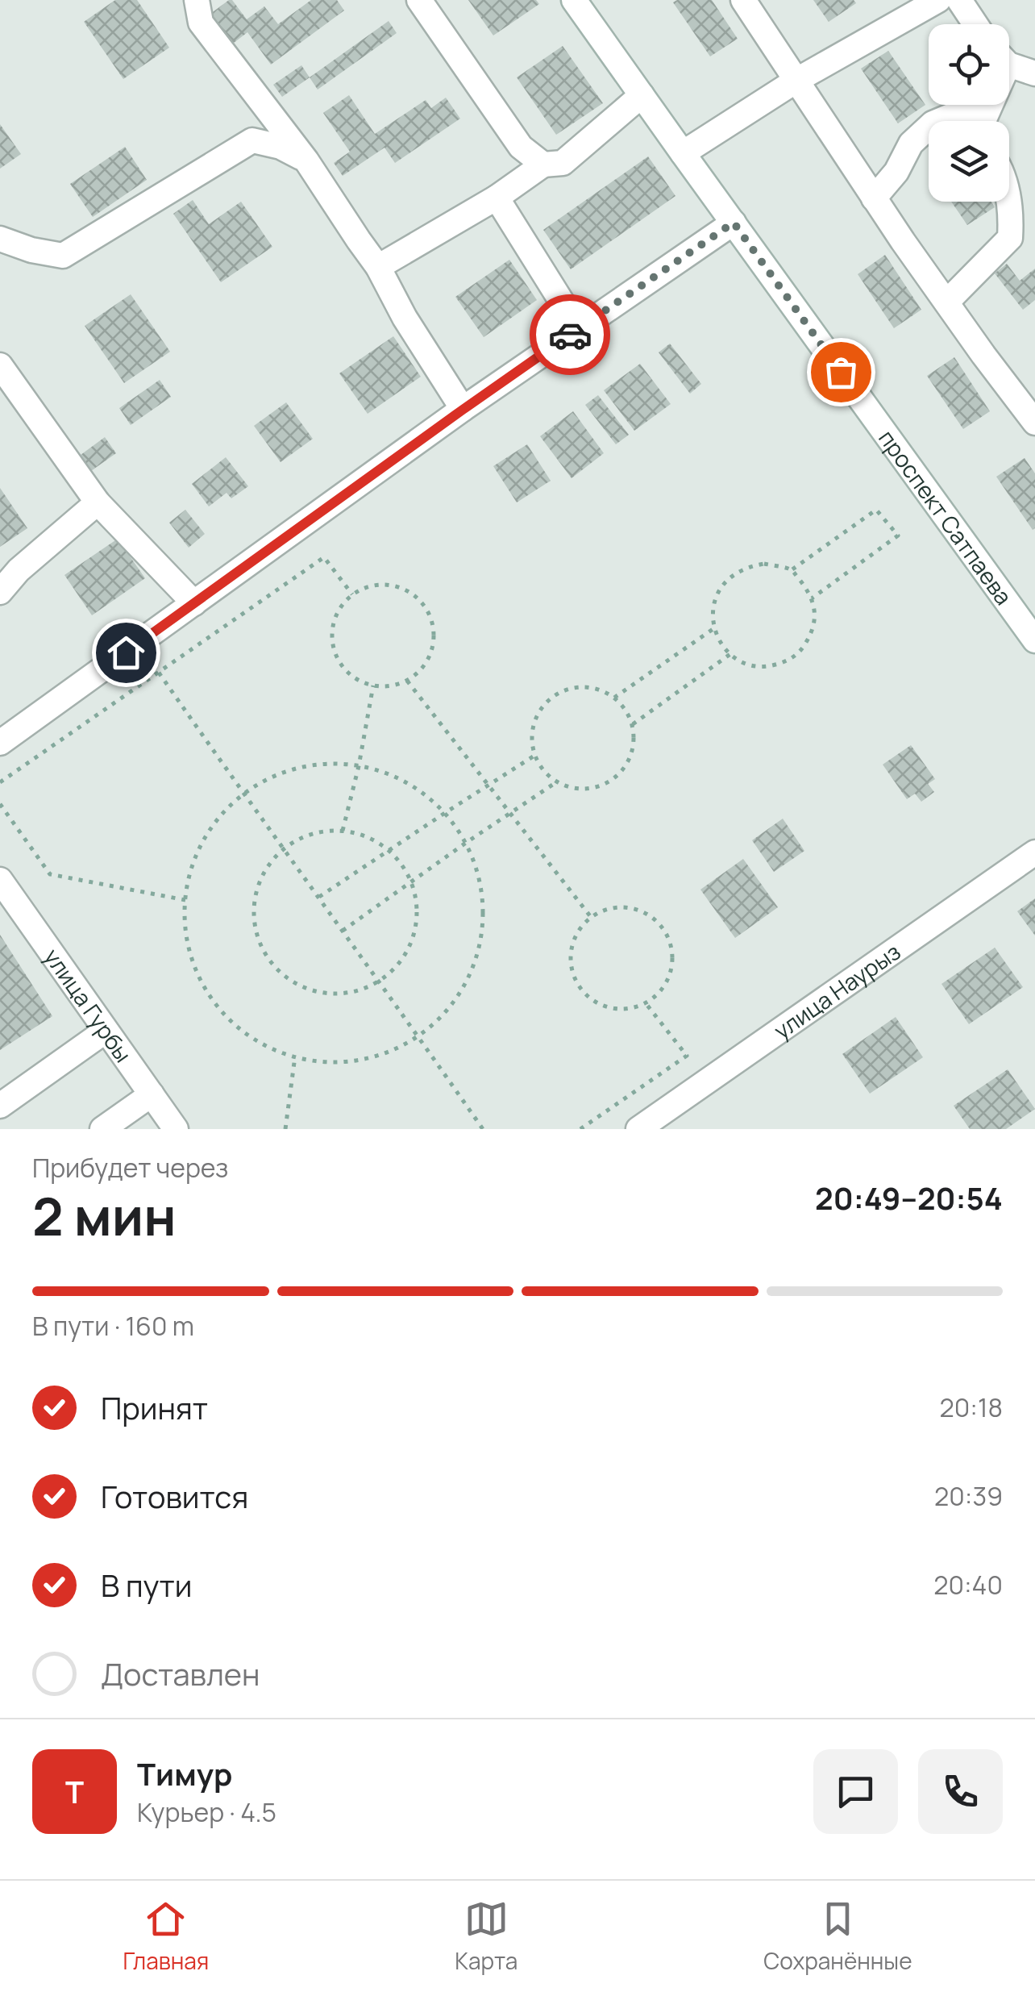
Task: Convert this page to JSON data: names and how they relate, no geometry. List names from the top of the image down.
{
  "streets": {
    "street": ["проспект Сатпаева", "улица Наурыз", "улица Гурбы"]
  },
  "page": {
    "heading": ["2 мин", "Прибудет через", "20:49–20:54"],
    "panel": ["Тимур", "Курьер · 4.5"],
    "bar": "В пути · 160 m",
    "list": [
      ["Принят", "20:18"],
      ["Готовится", "20:39"],
      ["В пути", "20:40"],
      "Доставлен"
    ],
    "round": "Т",
    "tabs": ["Главная", "Карта", "Сохранённые"]
  }
}
